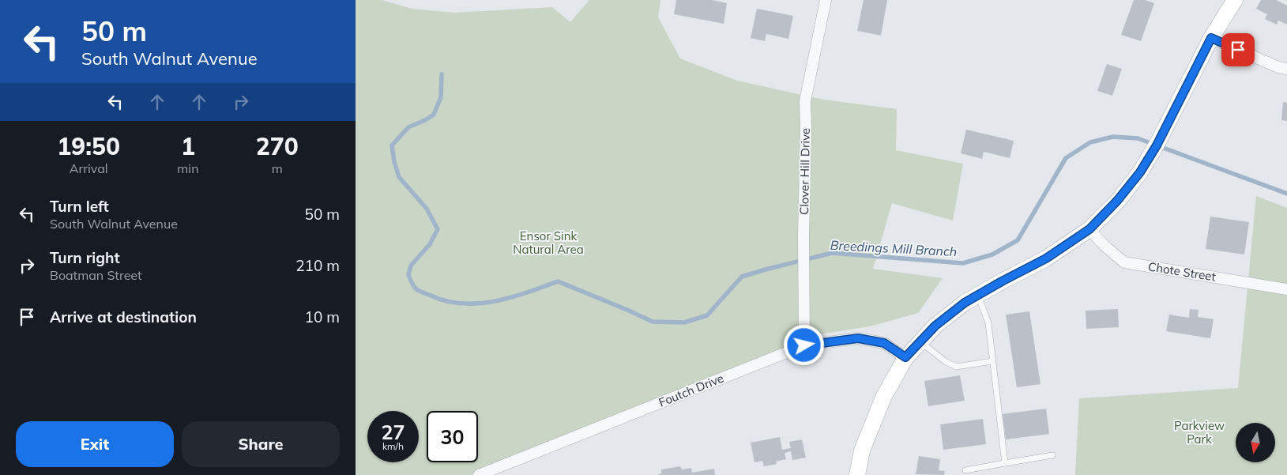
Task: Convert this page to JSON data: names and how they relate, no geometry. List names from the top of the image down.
{
  "streets": {
    "street": ["Clover Hill Drive", "Chote Street", "Foutch Drive"]
  },
  "crossings": [
    ["Clover Hill Drive", "Foutch Drive"]
  ],
  "water": ["Breedings Mill Branch"],
  "parks": ["Ensor Sink Natural Area", "Parkview Park"],
  "north": "bottom",
  "page": {
    "turn": ["50 m", "South Walnut Avenue"],
    "eta": [
      "19:50",
      "Arrival",
      "1",
      "min",
      "270",
      "m"
    ],
    "list": [
      {
        "name": "Turn left",
        "note": "South Walnut Avenue",
        "value": "50 m"
      },
      {
        "name": "Turn right",
        "note": "Boatman Street",
        "value": "210 m"
      },
      {
        "name": "Arrive at destination",
        "value": "10 m"
      }
    ],
    "speed": "27 km/h",
    "limit": "30",
    "buttons": ["Exit", "Share"]
  }
}
